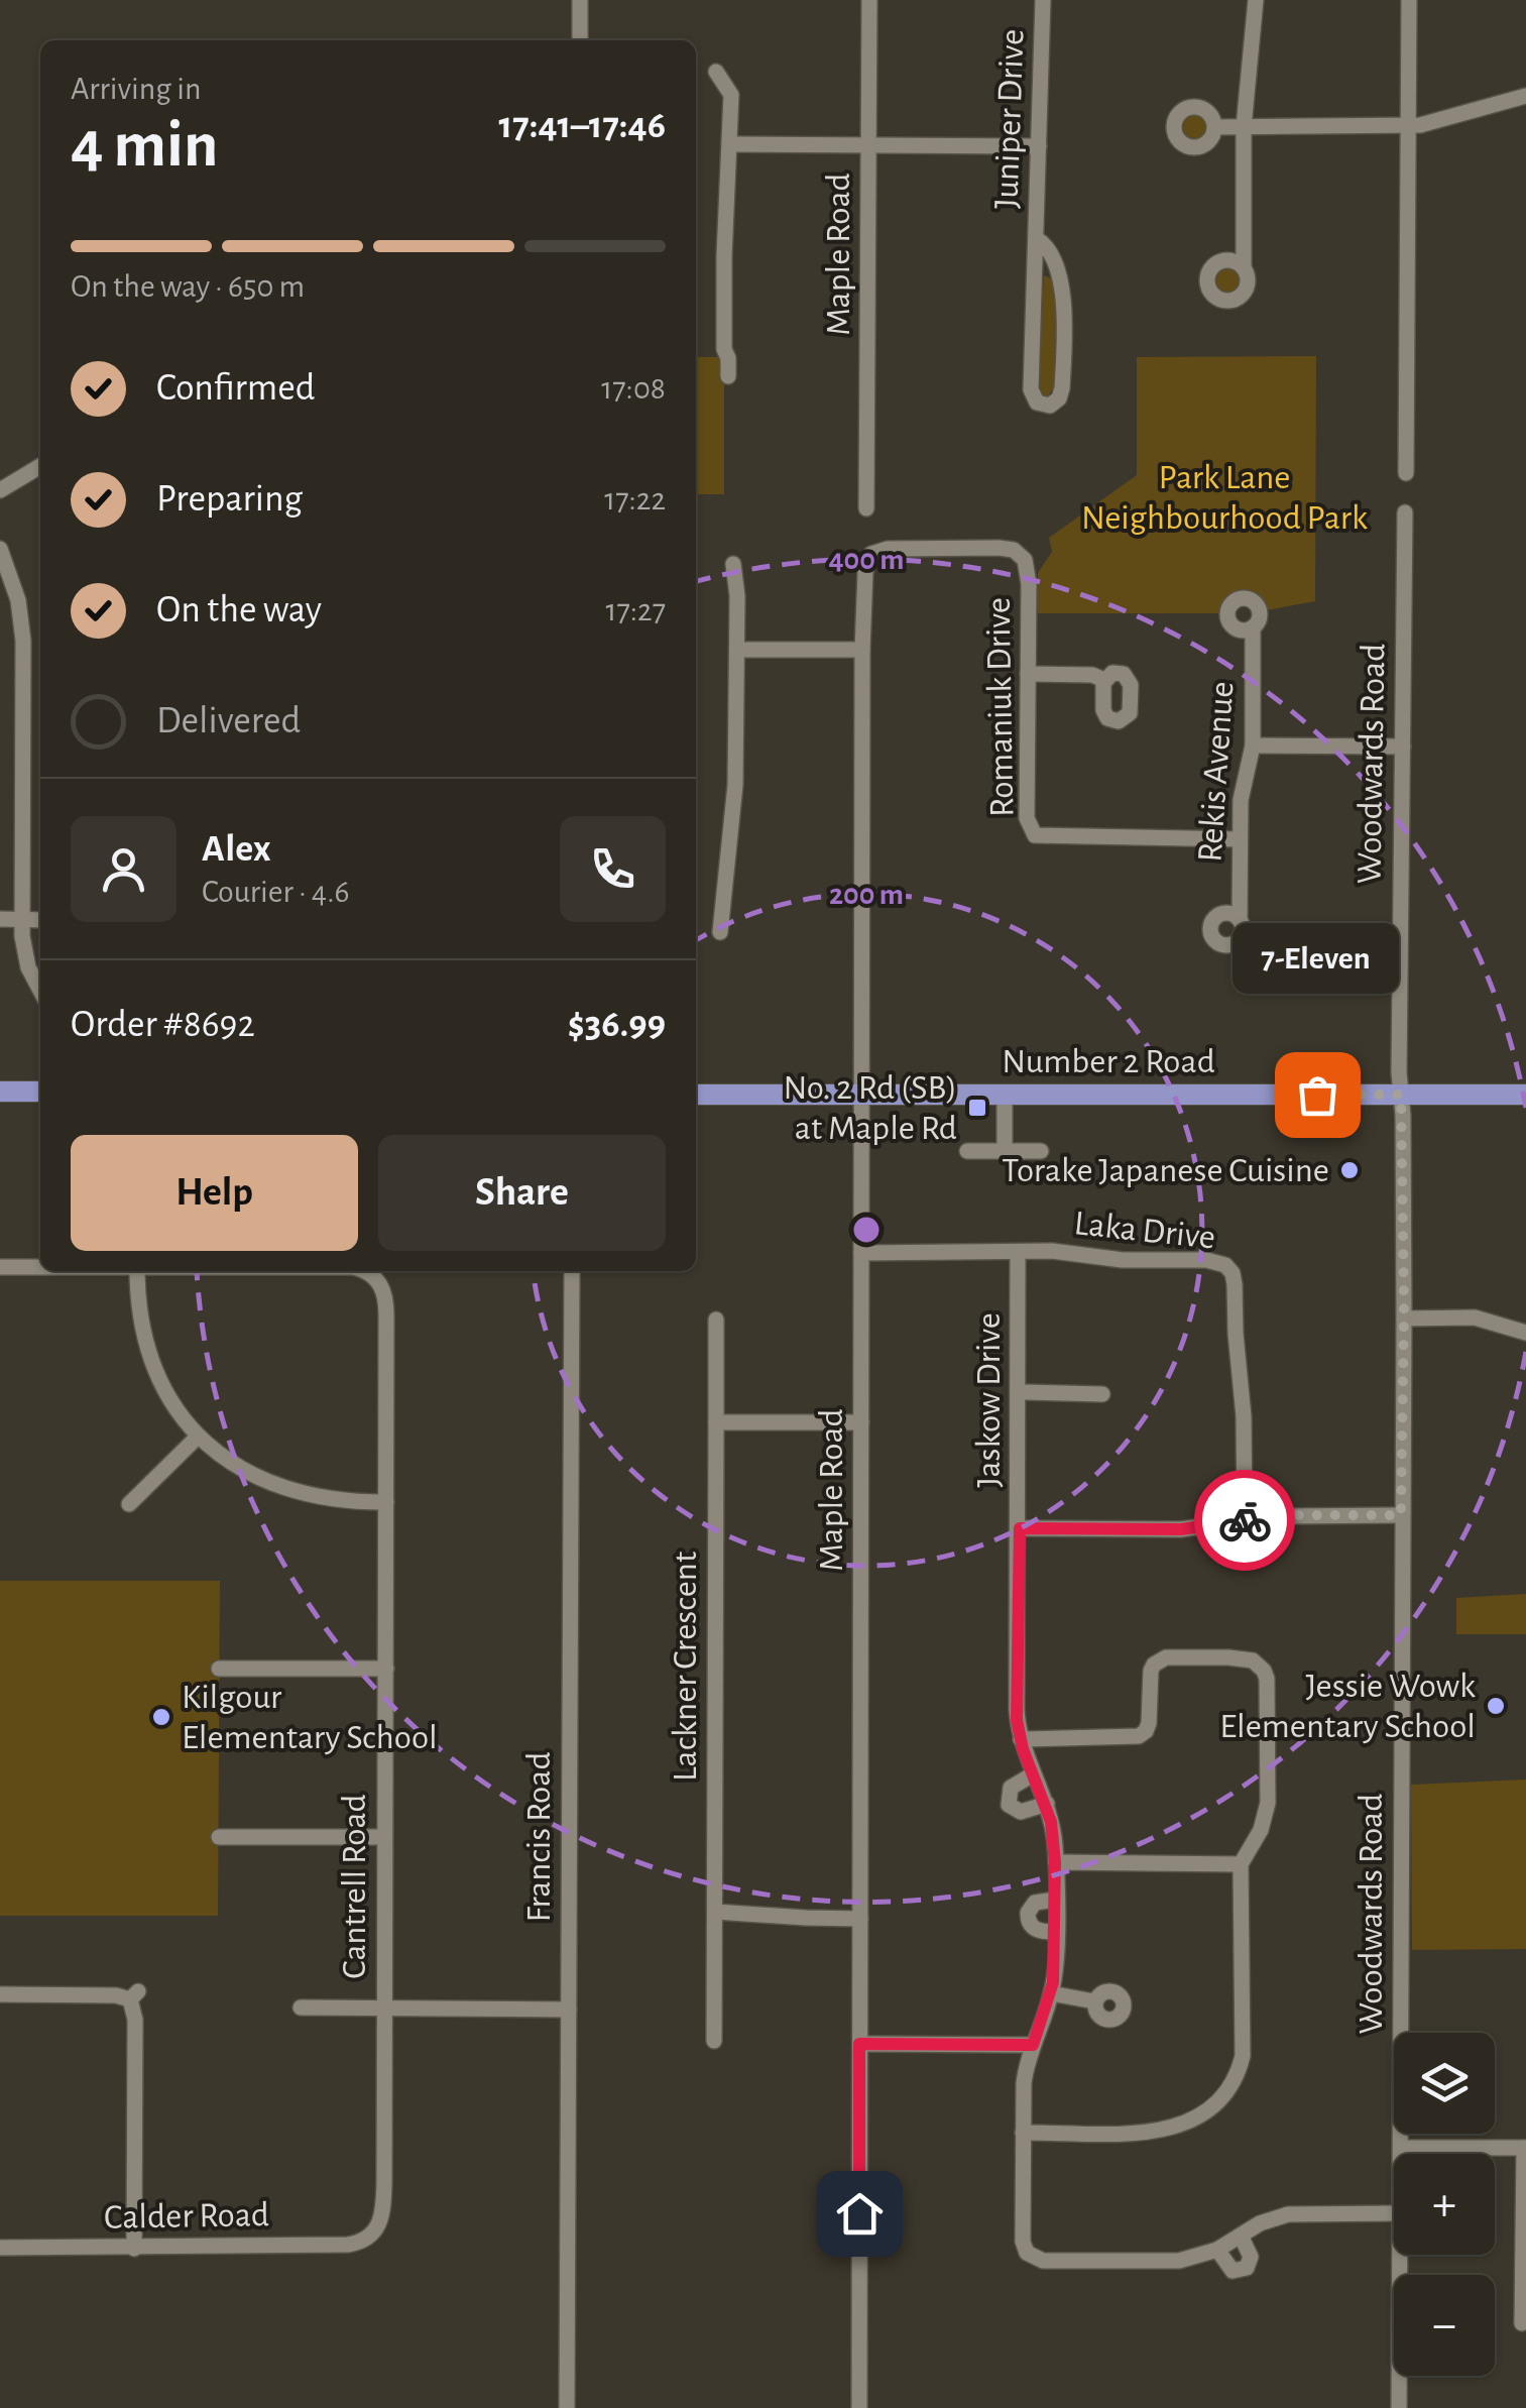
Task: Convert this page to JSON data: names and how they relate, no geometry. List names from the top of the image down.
{
  "streets": {
    "main road": ["Number 2 Road"],
    "street": [
      "Juniper Drive",
      "Maple Road",
      "Romaniuk Drive",
      "Woodwards Road",
      "Rekis Avenue",
      "Laka Drive",
      "Jaskow Drive",
      "Lackner Crescent",
      "Francis Road",
      "Cantrell Road",
      "Calder Road"
    ]
  },
  "crossings": [
    ["Maple Road", "Romaniuk Drive"],
    ["Maple Road", "Number 2 Road"],
    ["Maple Road", "Laka Drive"],
    ["Romaniuk Drive", "Rekis Avenue"],
    ["Woodwards Road", "Number 2 Road"],
    ["Laka Drive", "Jaskow Drive"],
    ["Cantrell Road", "Calder Road"]
  ],
  "parks": ["Park Lane Neighbourhood Park"],
  "places": {
    "other": [
      "7-Eleven",
      "Torake Japanese Cuisine",
      "Jessie Wowk Elementary School",
      "Kilgour Elementary School"
    ],
    "transit": ["No. 2 Rd (SB) at Maple Rd"]
  },
  "page": {
    "heading": ["4 min", "Arriving in", "17:41–17:46"],
    "panel": [
      "Alex",
      "Courier · 4.6",
      "Order #8692",
      "$36.99"
    ],
    "bar": "On the way · 650 m",
    "list": [
      ["Confirmed", "17:08"],
      ["Preparing", "17:22"],
      ["On the way", "17:27"],
      "Delivered"
    ],
    "bubble": "7-Eleven",
    "buttons": ["Help", "Share"],
    "map_buttons": ["+", "−"]
  },
  "rings": ["400 m", "200 m"]
}
